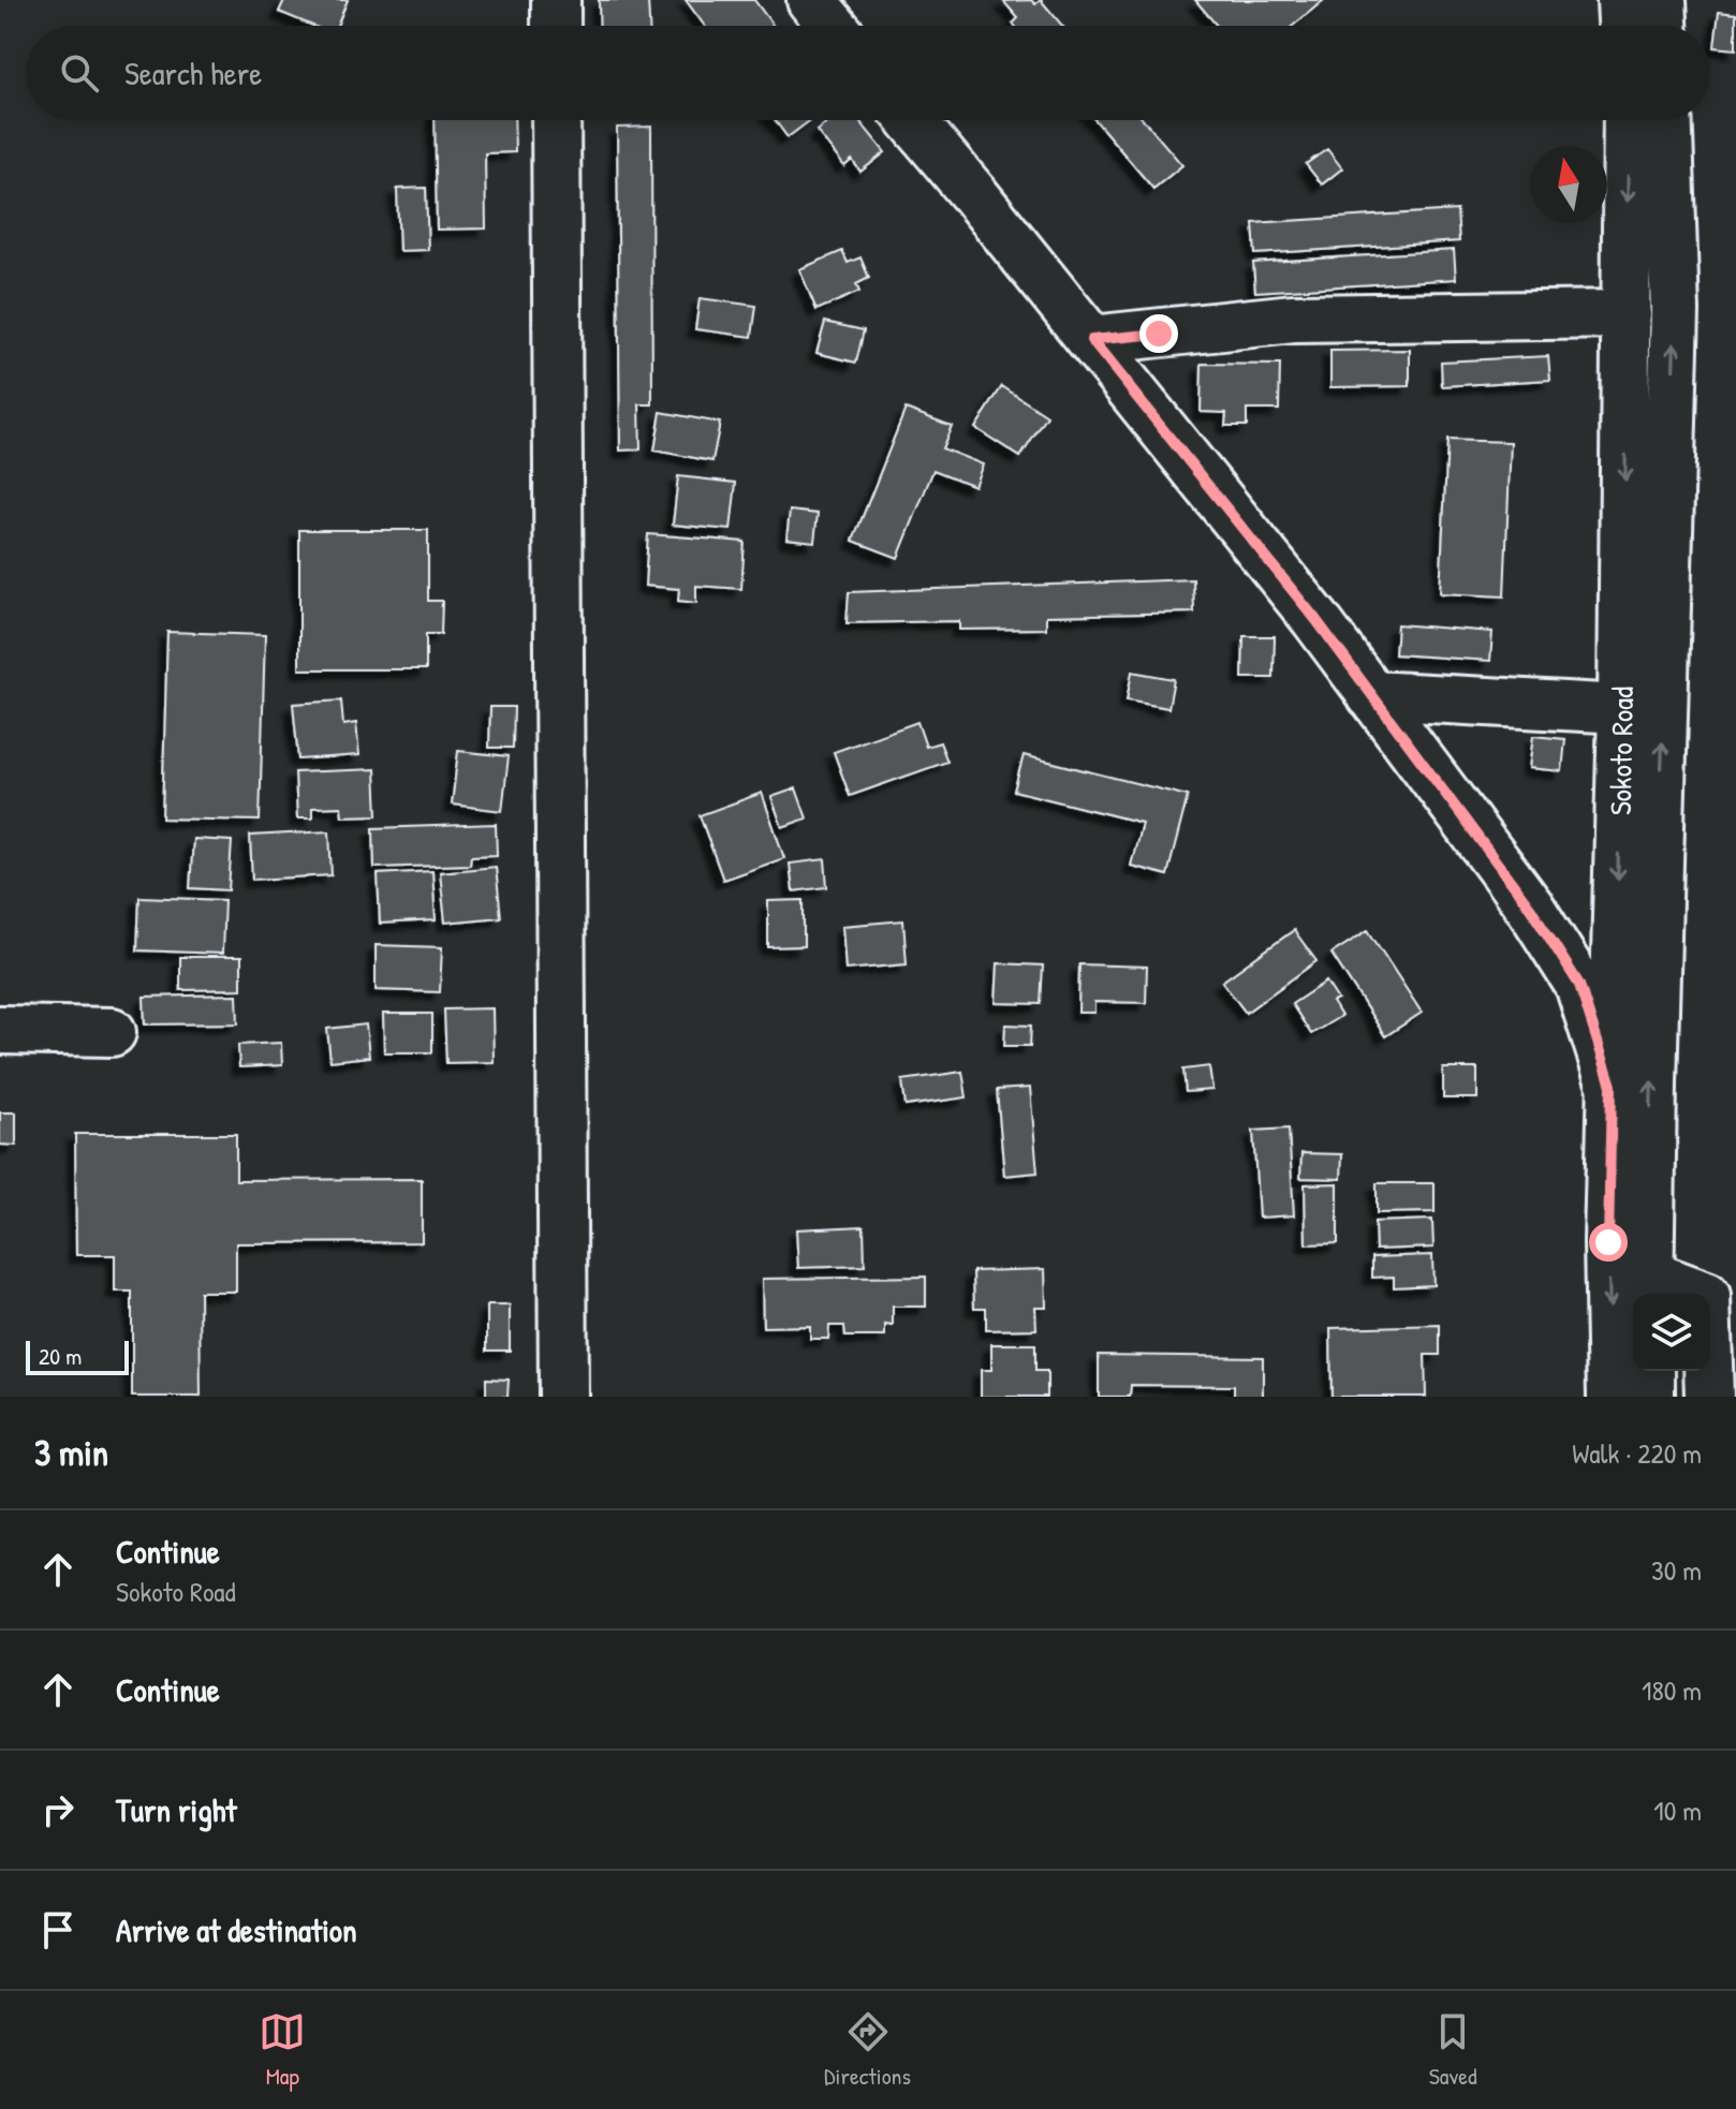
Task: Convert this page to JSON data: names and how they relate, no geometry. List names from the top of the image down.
{
  "streets": {
    "street": ["Sokoto Road"]
  },
  "scale_bar": "20 m",
  "north": "top",
  "page": {
    "search": "Search here",
    "scale": "20 m",
    "heading": ["3 min", "Walk · 220 m"],
    "list": [
      ["Continue", "Sokoto Road", "30 m"],
      ["Continue", "180 m"],
      ["Turn right", "10 m"],
      "Arrive at destination"
    ],
    "nav": ["Map", "Directions", "Saved"]
  }
}
